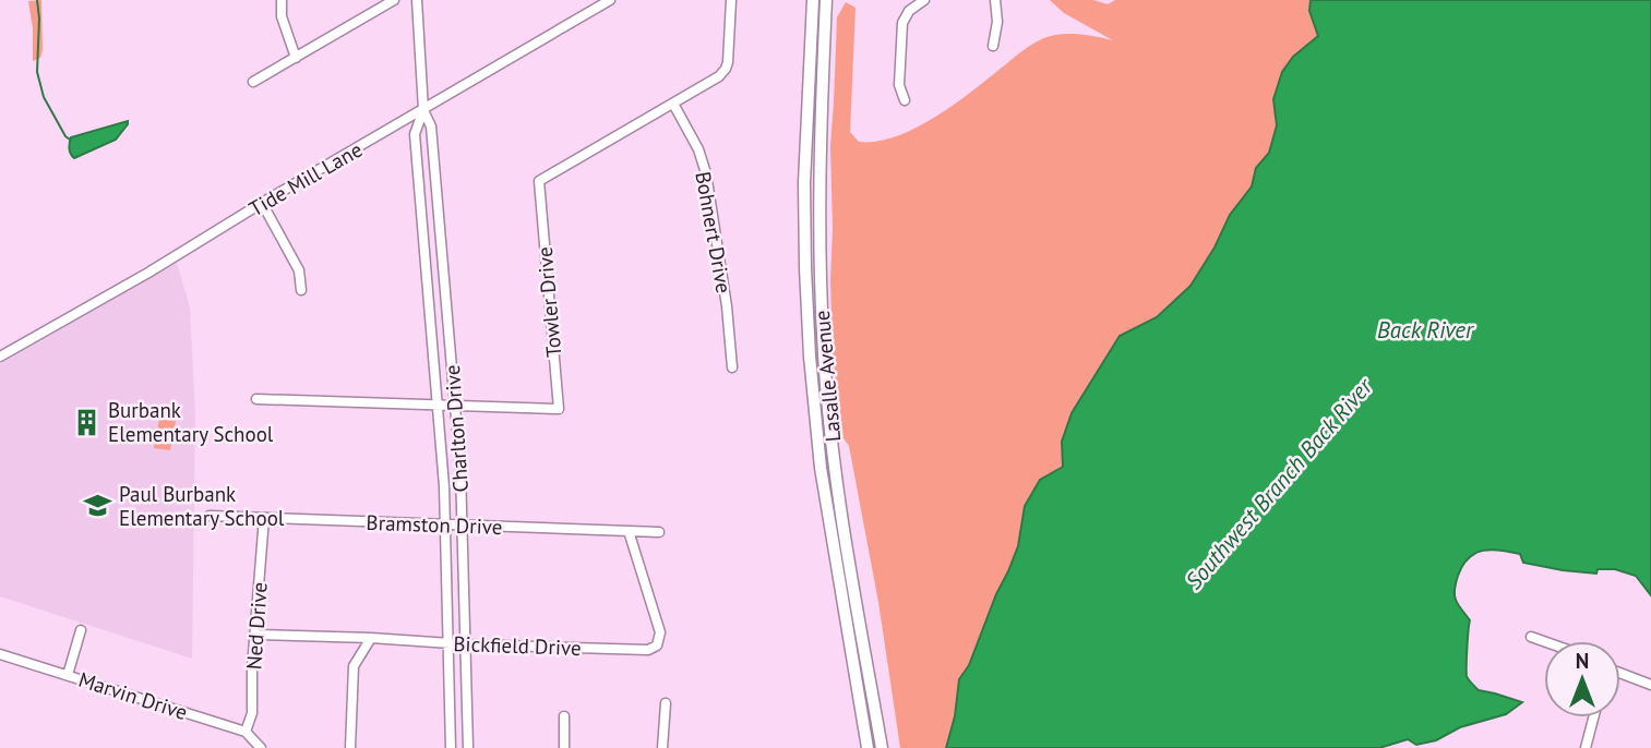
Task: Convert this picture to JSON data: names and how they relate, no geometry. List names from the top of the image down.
{
  "streets": {
    "main road": ["Lasalle Avenue"],
    "street": [
      "Tide Mill Lane",
      "Bohnert Drive",
      "Towler Drive",
      "Charlton Drive",
      "Bramston Drive",
      "Ned Drive",
      "Bickfield Drive",
      "Marvin Drive"
    ]
  },
  "crossings": [
    ["Tide Mill Lane", "Charlton Drive"],
    ["Bohnert Drive", "Towler Drive"],
    ["Towler Drive", "Charlton Drive"],
    ["Charlton Drive", "Bramston Drive"],
    ["Charlton Drive", "Bickfield Drive"],
    ["Bramston Drive", "Ned Drive"],
    ["Bramston Drive", "Bickfield Drive"],
    ["Ned Drive", "Bickfield Drive"],
    ["Ned Drive", "Marvin Drive"]
  ],
  "water": ["Back River", "Southwest Branch Back River"],
  "places": {
    "building": ["Burbank Elementary School"],
    "school or university": ["Paul Burbank Elementary School"]
  },
  "north": "top"
}
